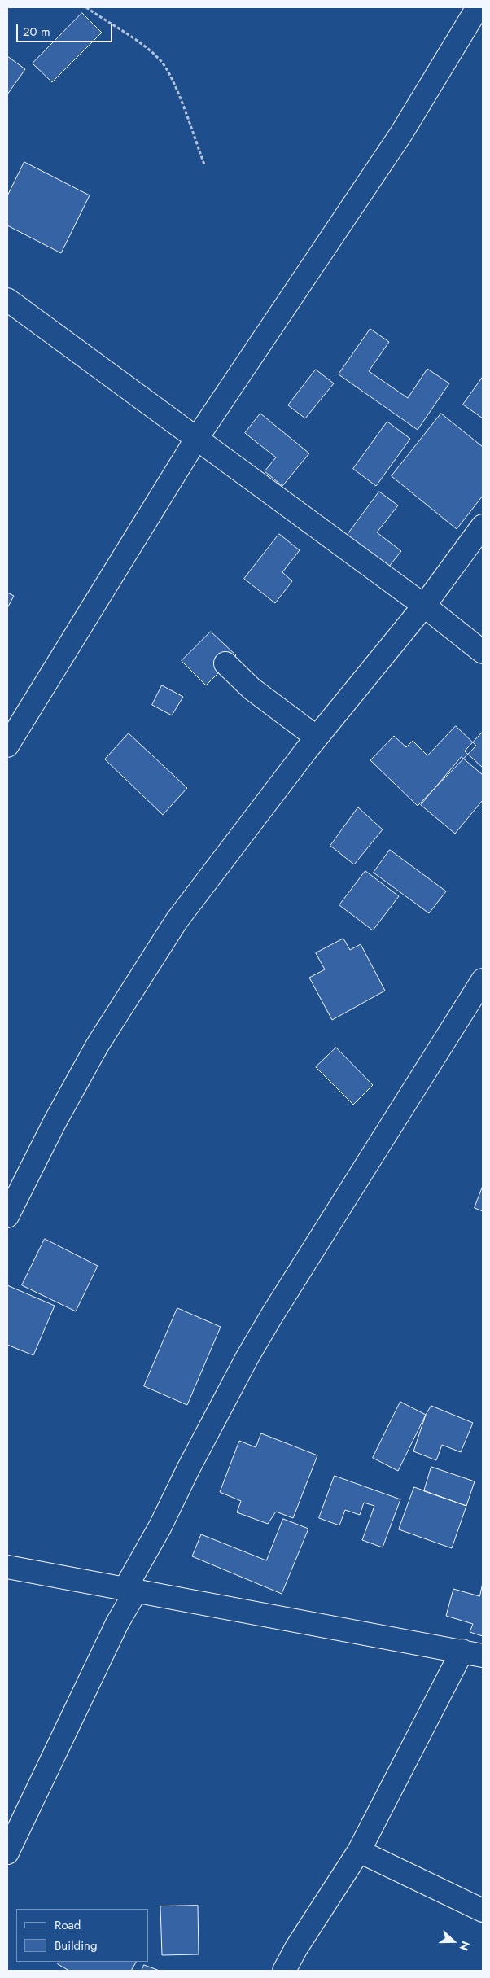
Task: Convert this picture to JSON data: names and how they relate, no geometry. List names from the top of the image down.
{
  "legend": ["Road", "Building"],
  "scale_bar": "20 m",
  "north": "right"
}
